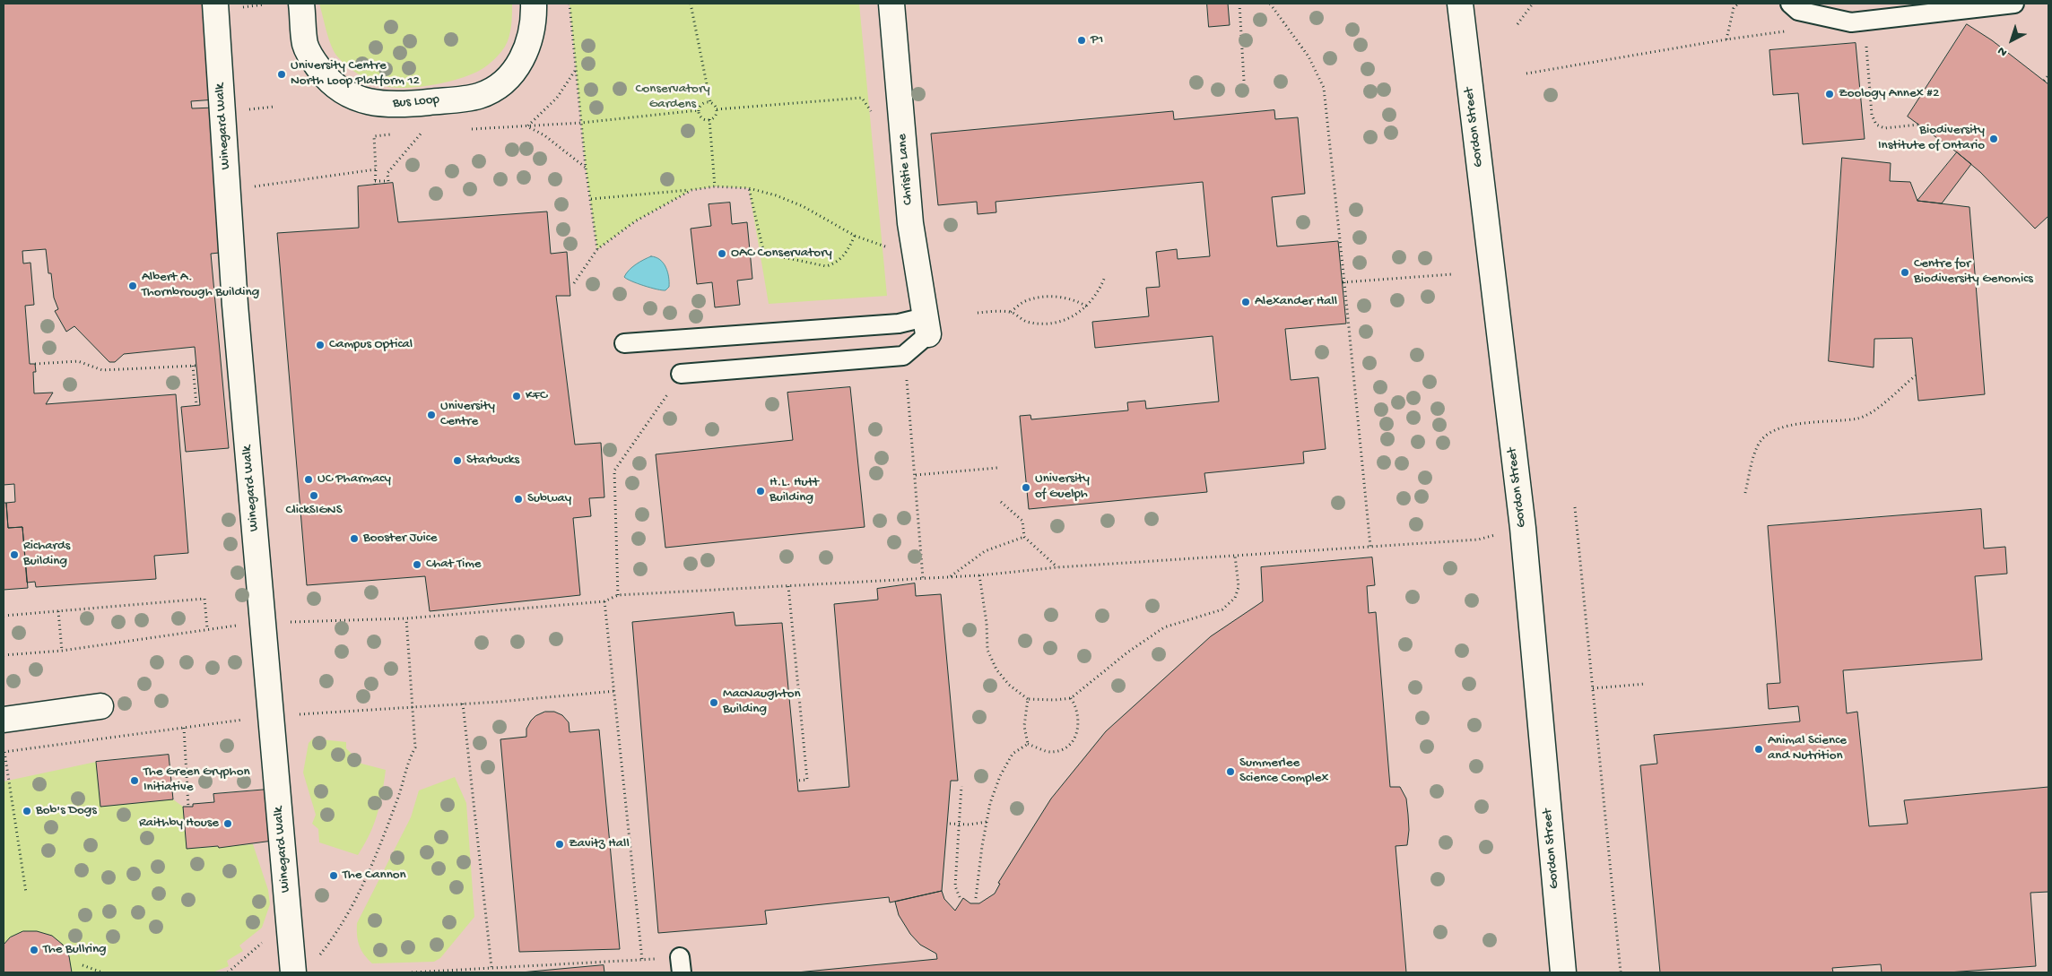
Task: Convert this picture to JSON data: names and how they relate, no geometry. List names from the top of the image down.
{
  "streets": {
    "street": [
      "Bus Loop",
      "Winegard Walk",
      "Gordon Street",
      "Christie Lane"
    ]
  },
  "parks": ["Conservatory Gardens"],
  "places": [
    "P1",
    "University Centre North Loop Platform 12",
    "Zoology Annex #2",
    "Biodiversity Institute of Ontario",
    "OAC Conservatory",
    "Centre for Biodiversity Genomics",
    "Albert A. Thornbrough Building",
    "Alexander Hall",
    "Campus Optical",
    "KFC",
    "University Centre",
    "Starbucks",
    "UC Pharmacy",
    "University of Guelph",
    "H.L. Hutt Building",
    "ClickSIGNS",
    "Subway",
    "Booster Juice",
    "Richards Building",
    "Chat Time",
    "MacNaughton Building",
    "Animal Science and Nutrition",
    "Summerlee Science Complex",
    "The Green Gryphon Initiative",
    "Bob's Dogs",
    "Raithby House",
    "Zavitz Hall",
    "The Cannon",
    "The Bullring"
  ],
  "north": "bottom left"
}
